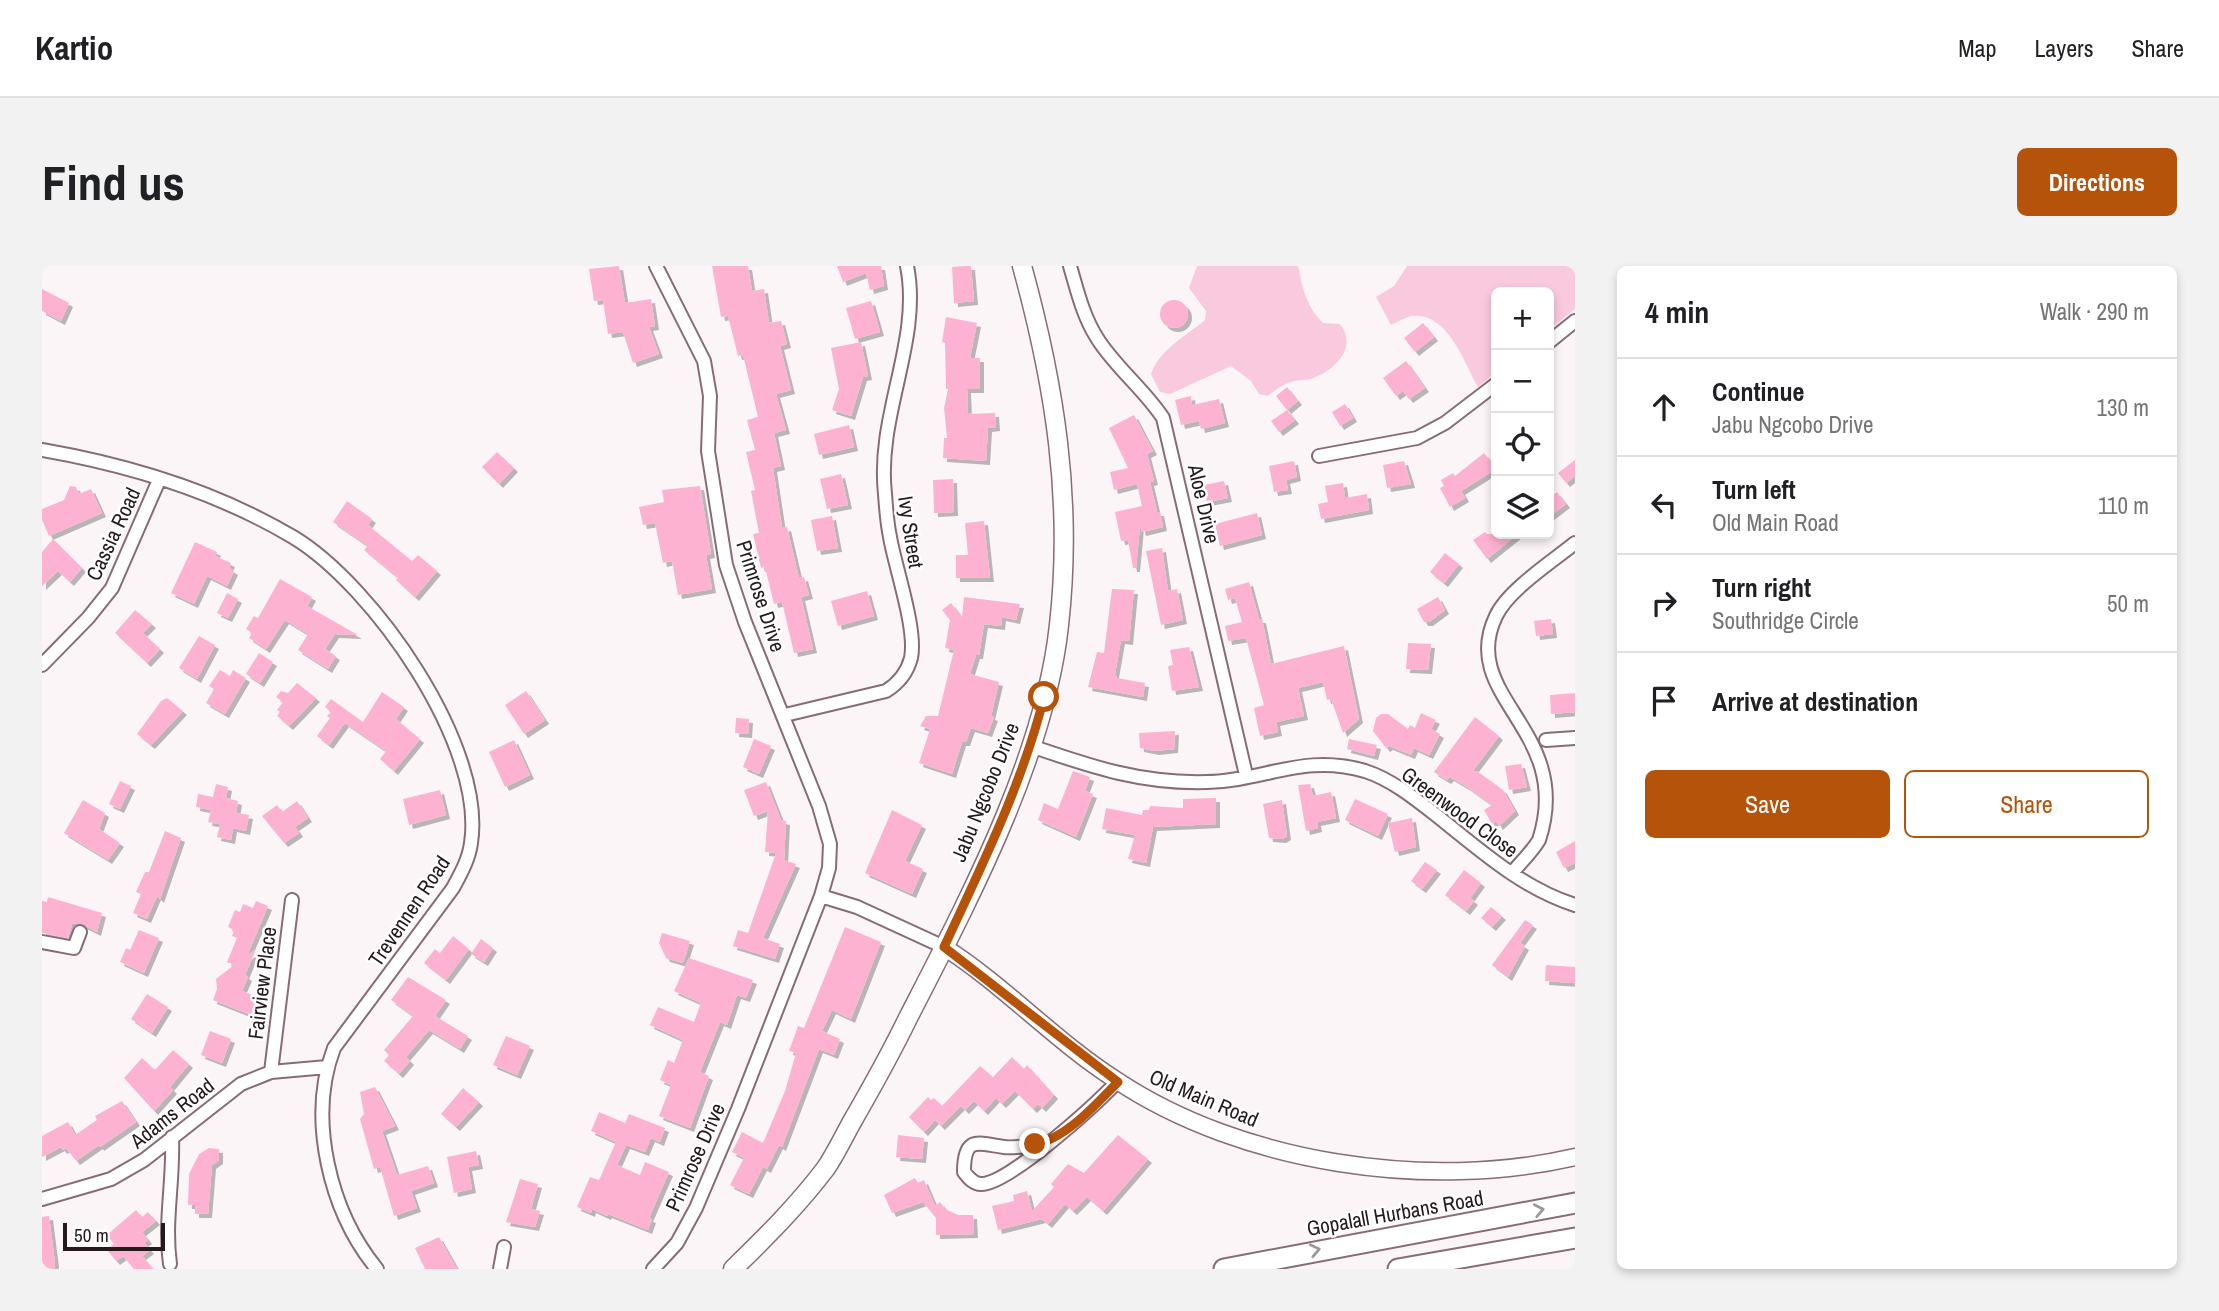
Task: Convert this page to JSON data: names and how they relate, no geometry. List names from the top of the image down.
{
  "streets": {
    "main road": ["Jabu Ngcobo Drive", "Gopalall Hurbans Road"],
    "street": [
      "Aloe Drive",
      "Ivy Street",
      "Cassia Road",
      "Primrose Drive",
      "Greenwood Close",
      "Trevennen Road",
      "Fairview Place",
      "Old Main Road",
      "Adams Road"
    ]
  },
  "crossings": [
    ["Aloe Drive", "Greenwood Close"],
    ["Ivy Street", "Primrose Drive"],
    ["Cassia Road", "Trevennen Road"],
    ["Jabu Ngcobo Drive", "Greenwood Close"],
    ["Jabu Ngcobo Drive", "Old Main Road"],
    ["Trevennen Road", "Adams Road"],
    ["Fairview Place", "Adams Road"]
  ],
  "scale_bar": "50 m",
  "page": {
    "header": "Kartio",
    "nav": ["Map", "Layers", "Share"],
    "buttons": [
      "Directions",
      ["Save", "Share"]
    ],
    "title": "Find us",
    "heading": ["4 min", "Walk · 290 m"],
    "map_buttons": ["+", "−"],
    "list": [
      ["Continue", "Jabu Ngcobo Drive", "130 m"],
      ["Turn left", "Old Main Road", "110 m"],
      ["Turn right", "Southridge Circle", "50 m"],
      "Arrive at destination"
    ],
    "scale": "50 m"
  }
}
